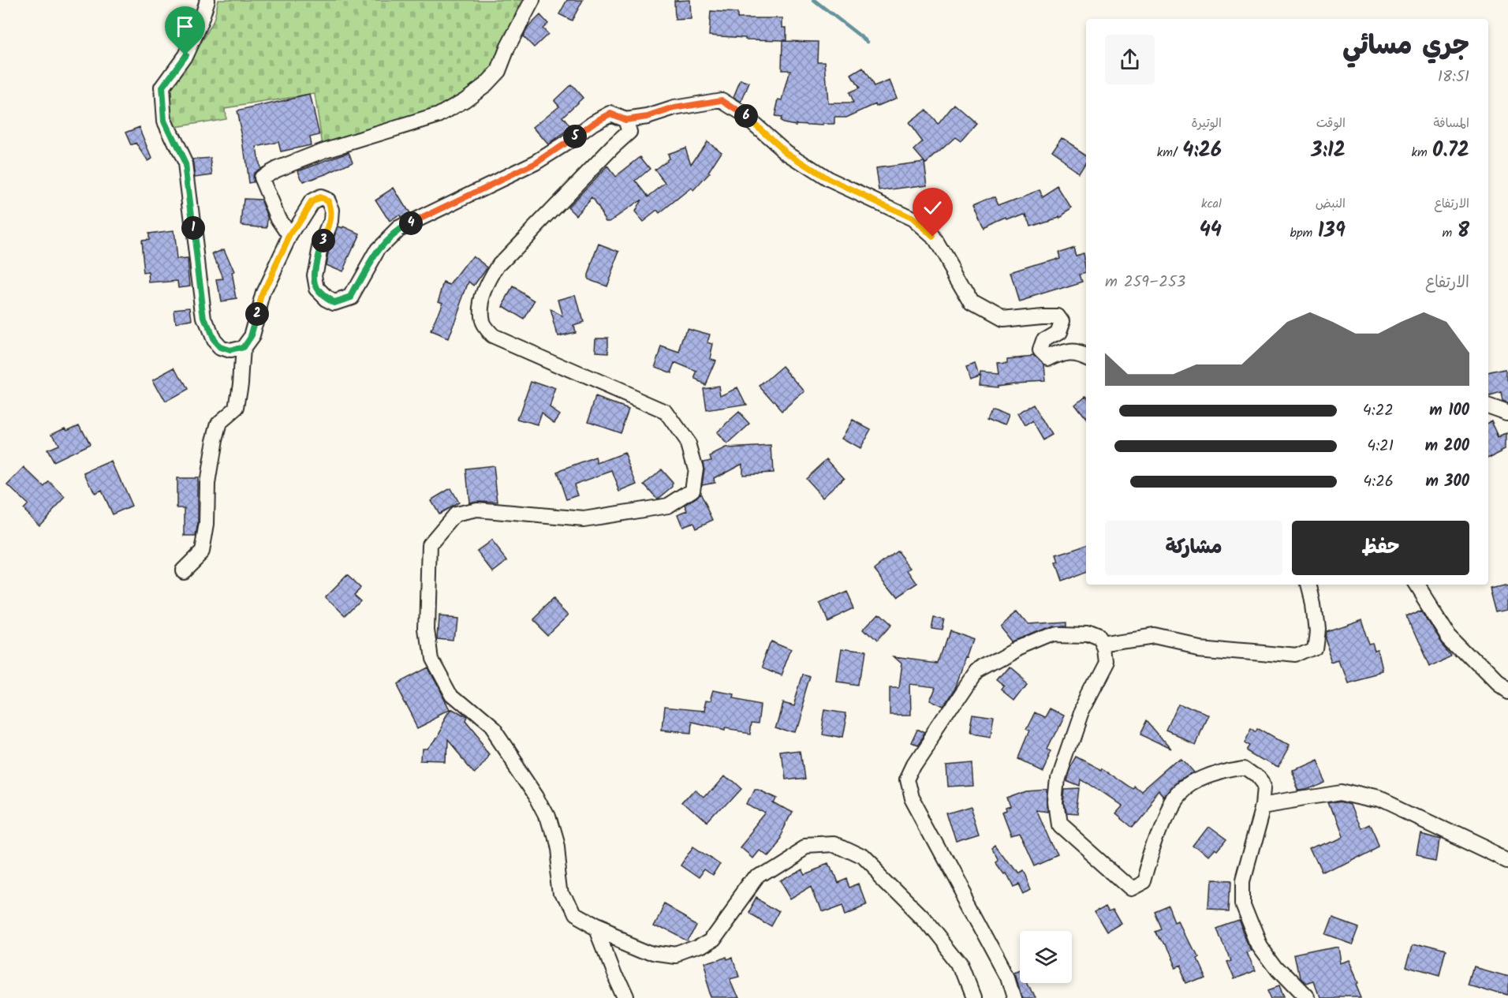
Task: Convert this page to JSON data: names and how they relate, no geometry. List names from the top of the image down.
{
  "page": {
    "heading": ["جري مسائي", "18:51"],
    "stats": [
      ["المسافة", "0.72 km"],
      ["الوقت", "3:12"],
      ["الوتيرة", "4:26 /km"],
      ["الارتفاع", "8 m"],
      ["النبض", "139 bpm"],
      ["kcal", "44"]
    ],
    "pins": [
      "6",
      "5",
      "4",
      "1",
      "3",
      "2"
    ],
    "chart": ["الارتفاع", "253–259 m"],
    "list": [
      {
        "name": "100 m",
        "note": "4:22"
      },
      {
        "name": "200 m",
        "note": "4:21"
      },
      {
        "name": "300 m",
        "note": "4:26"
      }
    ],
    "buttons": ["حفظ", "مشاركة"]
  }
}
